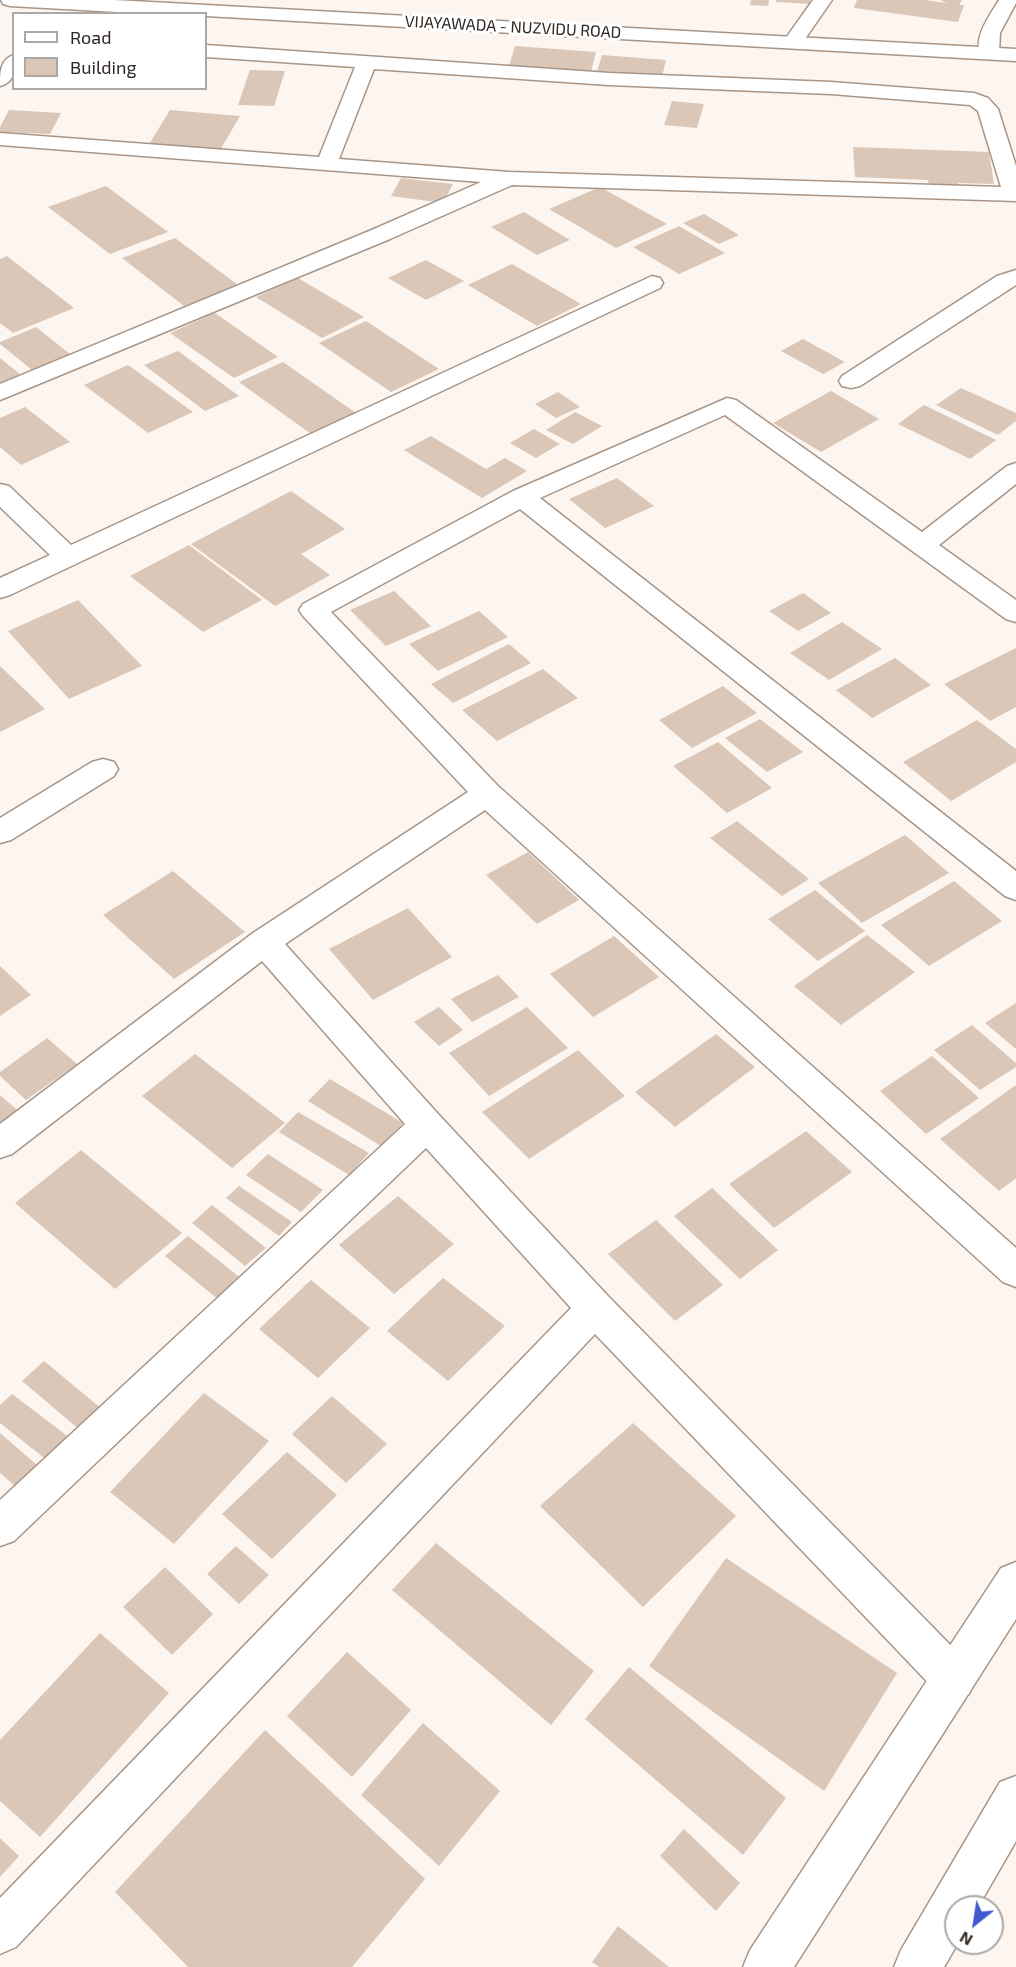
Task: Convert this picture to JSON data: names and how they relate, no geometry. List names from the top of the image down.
{
  "streets": {
    "street": ["VIJAYAWADA - NUZVIDU ROAD"]
  },
  "legend": ["Road", "Building"],
  "north": "bottom left"
}
